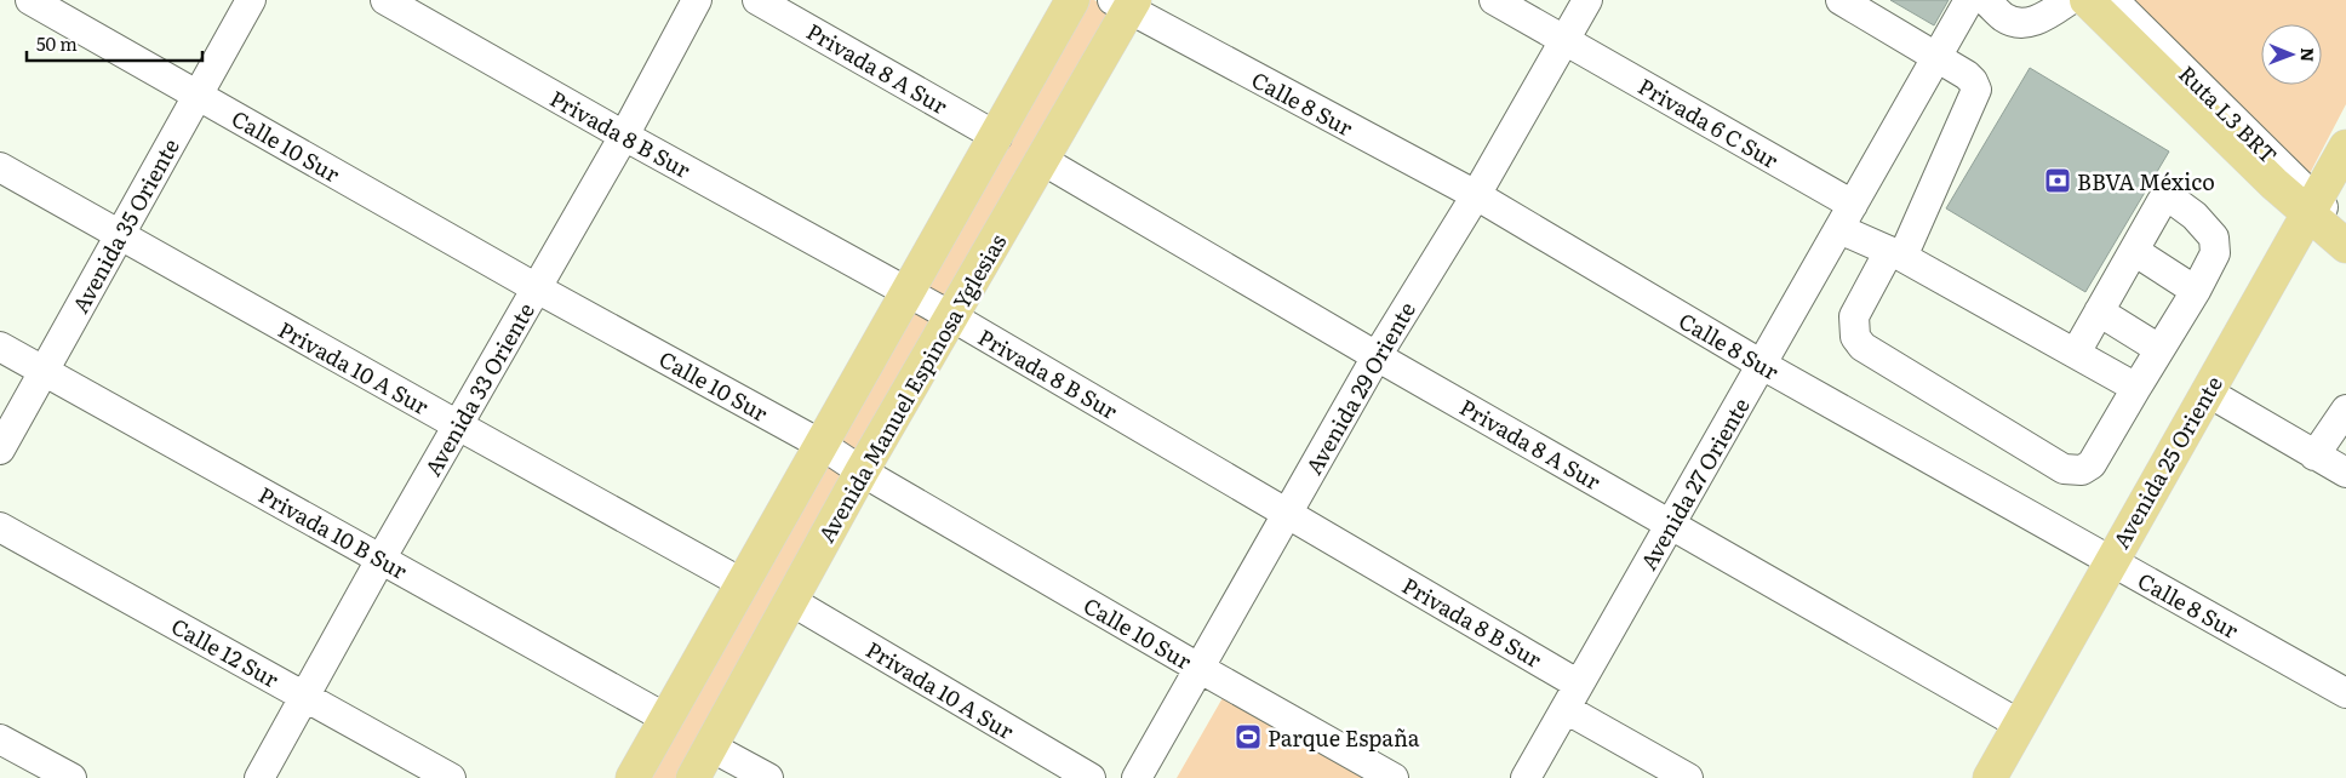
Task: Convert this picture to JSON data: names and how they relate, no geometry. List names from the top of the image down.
{
  "streets": {
    "main road": ["Avenida Manuel Espinosa Yglesias", "Avenida 25 Oriente"],
    "street": [
      "Privada 8 A Sur",
      "Calle 8 Sur",
      "Ruta L3 BRT",
      "Privada 6 C Sur",
      "Privada 8 B Sur",
      "Calle 10 Sur",
      "Avenida 35 Oriente",
      "Privada 10 A Sur",
      "Avenida 29 Oriente",
      "Avenida 33 Oriente",
      "Avenida 27 Oriente",
      "Privada 10 B Sur",
      "Calle 12 Sur"
    ]
  },
  "crossings": [
    ["Privada 8 A Sur", "Avenida Manuel Espinosa Yglesias"],
    ["Privada 8 A Sur", "Avenida 29 Oriente"],
    ["Privada 8 A Sur", "Avenida 25 Oriente"],
    ["Privada 8 A Sur", "Avenida 27 Oriente"],
    ["Calle 8 Sur", "Avenida Manuel Espinosa Yglesias"],
    ["Calle 8 Sur", "Avenida 29 Oriente"],
    ["Calle 8 Sur", "Avenida 25 Oriente"],
    ["Calle 8 Sur", "Avenida 27 Oriente"],
    ["Ruta L3 BRT", "Avenida 25 Oriente"],
    ["Privada 6 C Sur", "Avenida 29 Oriente"],
    ["Privada 6 C Sur", "Avenida 27 Oriente"],
    ["Privada 8 B Sur", "Avenida Manuel Espinosa Yglesias"],
    ["Privada 8 B Sur", "Avenida 29 Oriente"],
    ["Privada 8 B Sur", "Avenida 33 Oriente"],
    ["Privada 8 B Sur", "Avenida 27 Oriente"],
    ["Calle 10 Sur", "Avenida 35 Oriente"],
    ["Calle 10 Sur", "Avenida Manuel Espinosa Yglesias"],
    ["Calle 10 Sur", "Avenida 29 Oriente"],
    ["Calle 10 Sur", "Avenida 33 Oriente"],
    ["Avenida 35 Oriente", "Privada 10 A Sur"],
    ["Avenida 35 Oriente", "Privada 10 B Sur"],
    ["Privada 10 A Sur", "Avenida Manuel Espinosa Yglesias"],
    ["Privada 10 A Sur", "Avenida 33 Oriente"],
    ["Avenida 33 Oriente", "Privada 10 B Sur"],
    ["Avenida 33 Oriente", "Calle 12 Sur"]
  ],
  "places": {
    "bank": ["BBVA México"],
    "sports": ["Parque España"]
  },
  "scale_bar": "50 m",
  "north": "right"
}
